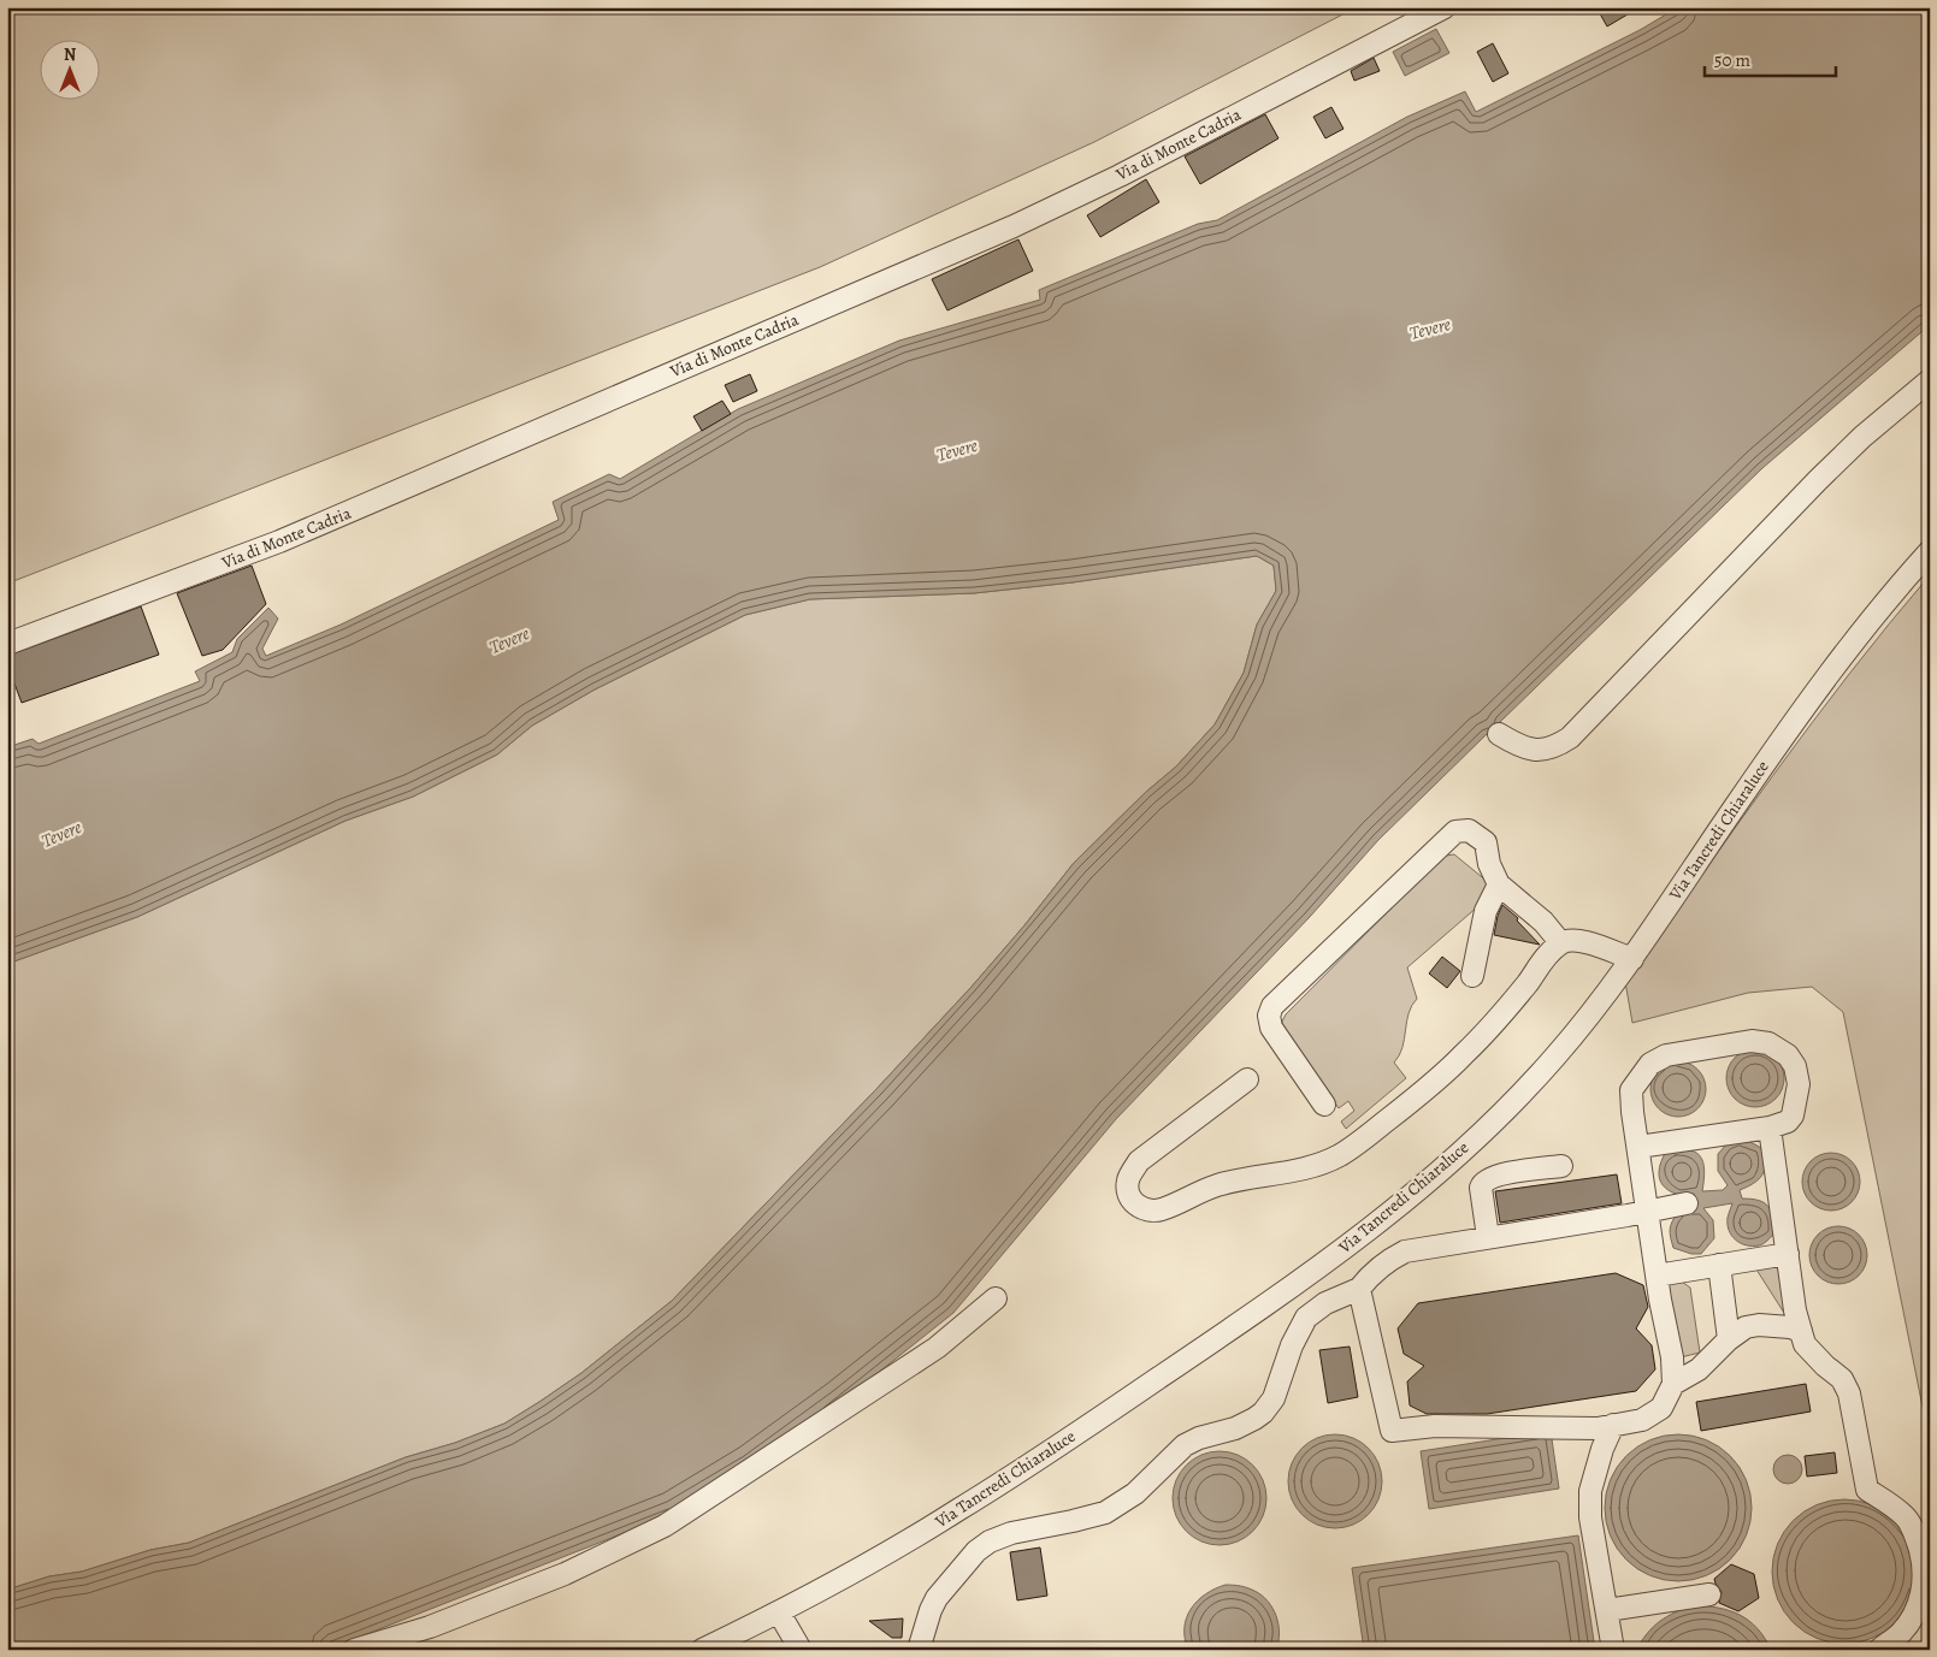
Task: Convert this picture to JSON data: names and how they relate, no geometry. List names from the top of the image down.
{
  "streets": {
    "street": ["Via di Monte Cadria", "Via Tancredi Chiaraluce"]
  },
  "water": ["Tevere"],
  "scale_bar": "50 m",
  "north": "top"
}
